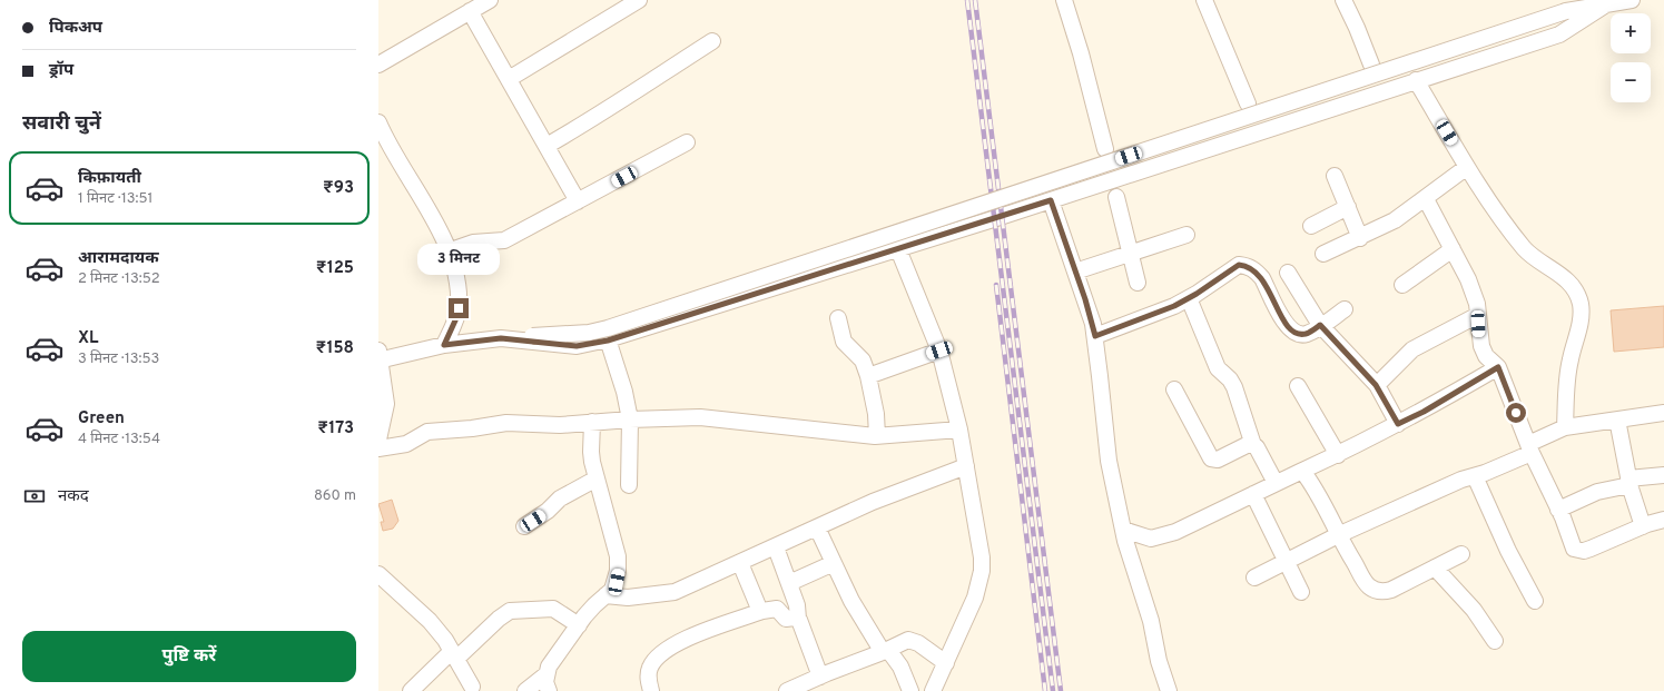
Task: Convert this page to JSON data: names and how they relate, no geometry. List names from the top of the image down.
{
  "page": {
    "banner": ["पिकअप", "ड्रॉप"],
    "map_buttons": ["+", "−"],
    "heading": "सवारी चुनें",
    "list": [
      {
        "name": "किफ़ायती",
        "note": "1 मिनट · 13:51",
        "value": "₹93"
      },
      {
        "name": "आरामदायक",
        "note": "2 मिनट · 13:52",
        "value": "₹125"
      },
      {
        "name": "XL",
        "note": "3 मिनट · 13:53",
        "value": "₹158"
      },
      {
        "name": "Green",
        "note": "4 मिनट · 13:54",
        "value": "₹173"
      }
    ],
    "bubble": "3 मिनट",
    "pay": ["नकद", "860 m"],
    "buttons": "पुष्टि करें"
  }
}
